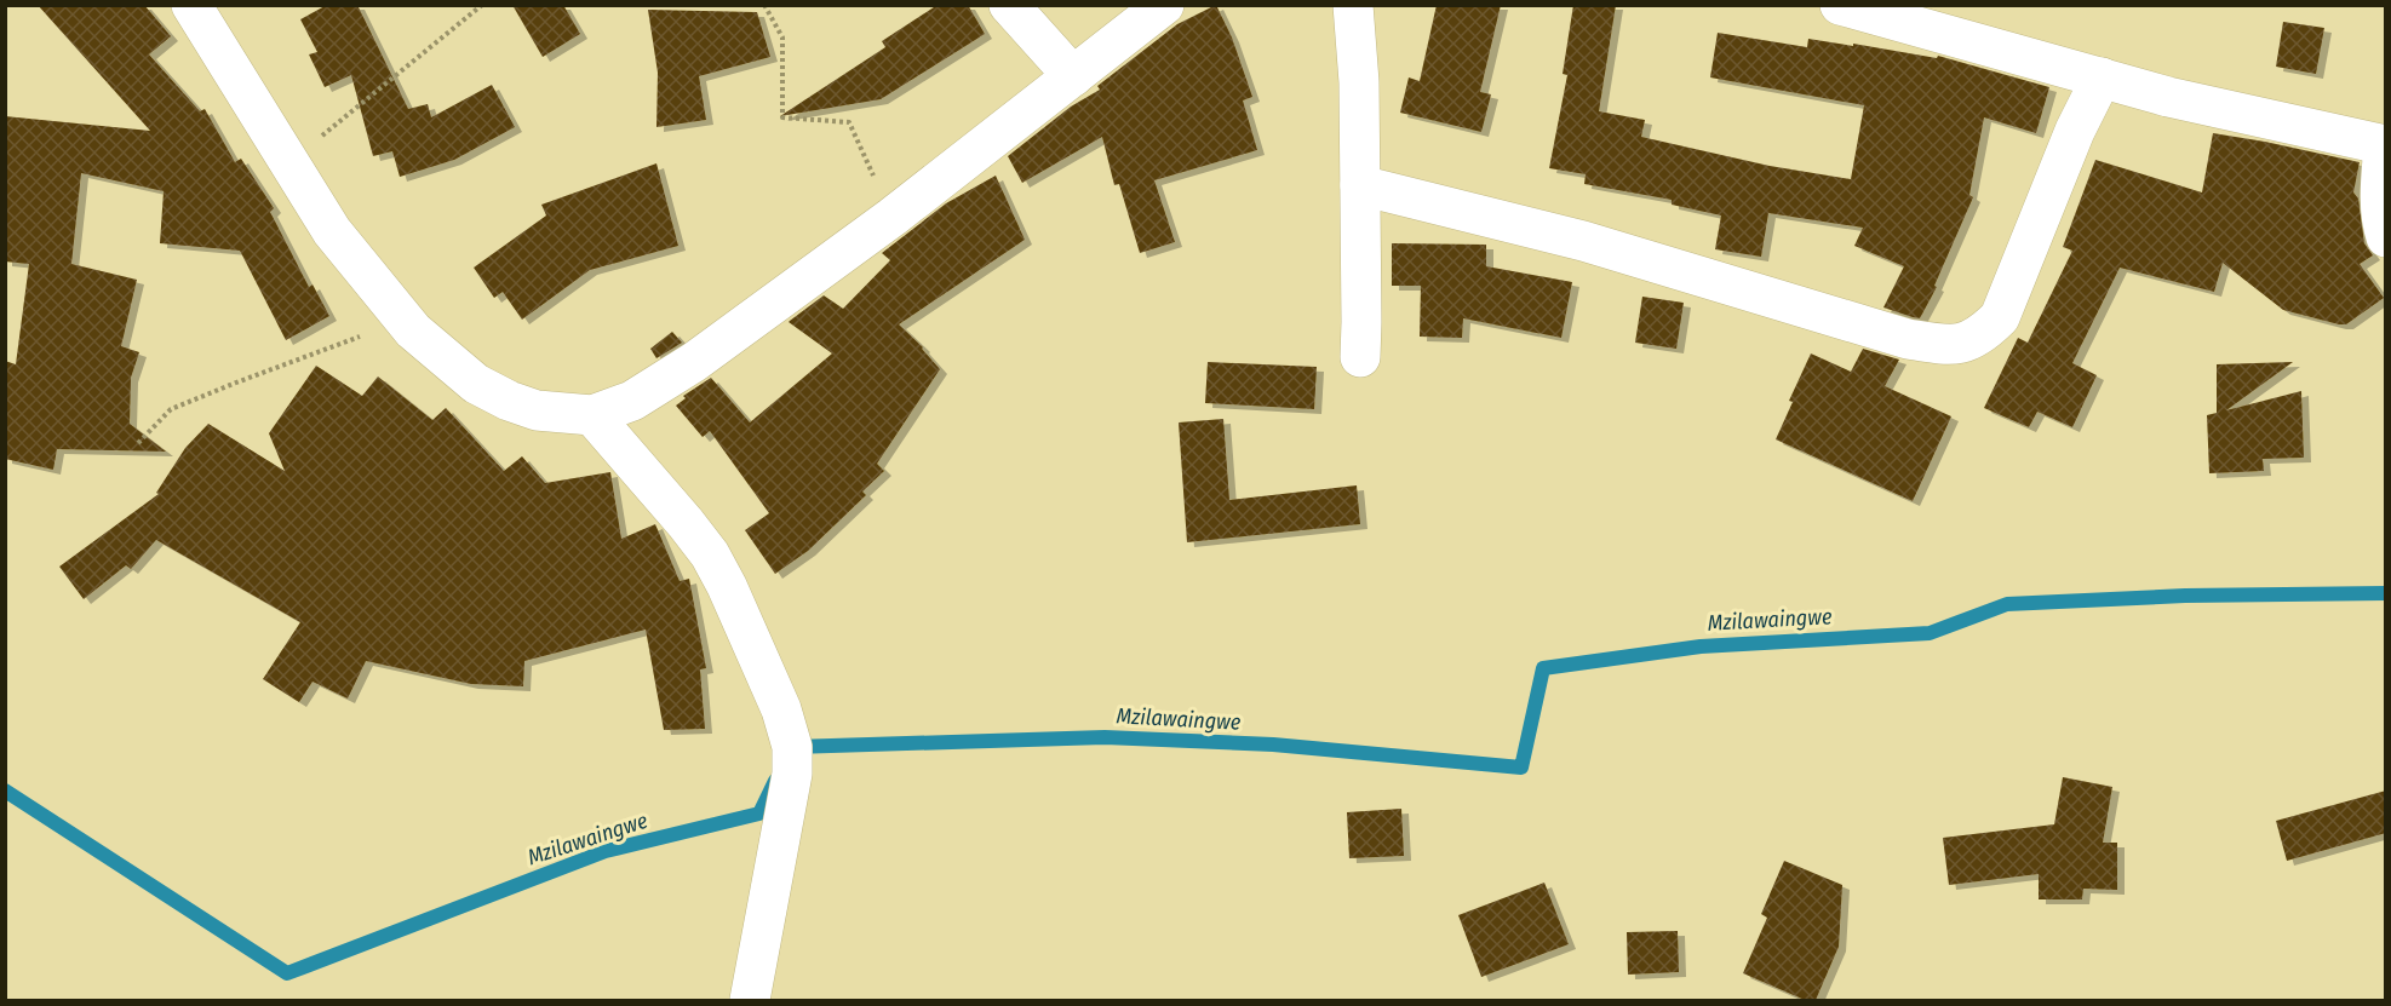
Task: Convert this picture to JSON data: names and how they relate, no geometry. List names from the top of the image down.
{
  "water": ["Mzilawaingwe"]
}
